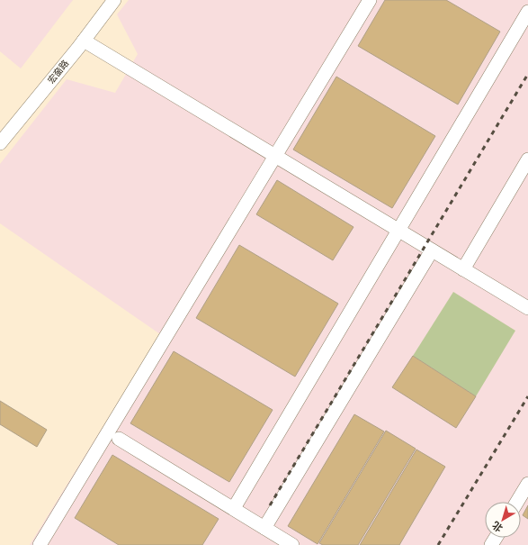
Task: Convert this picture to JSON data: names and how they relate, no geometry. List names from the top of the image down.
{
  "streets": {
    "street": ["宏奤路"]
  },
  "north": "bottom left"
}
